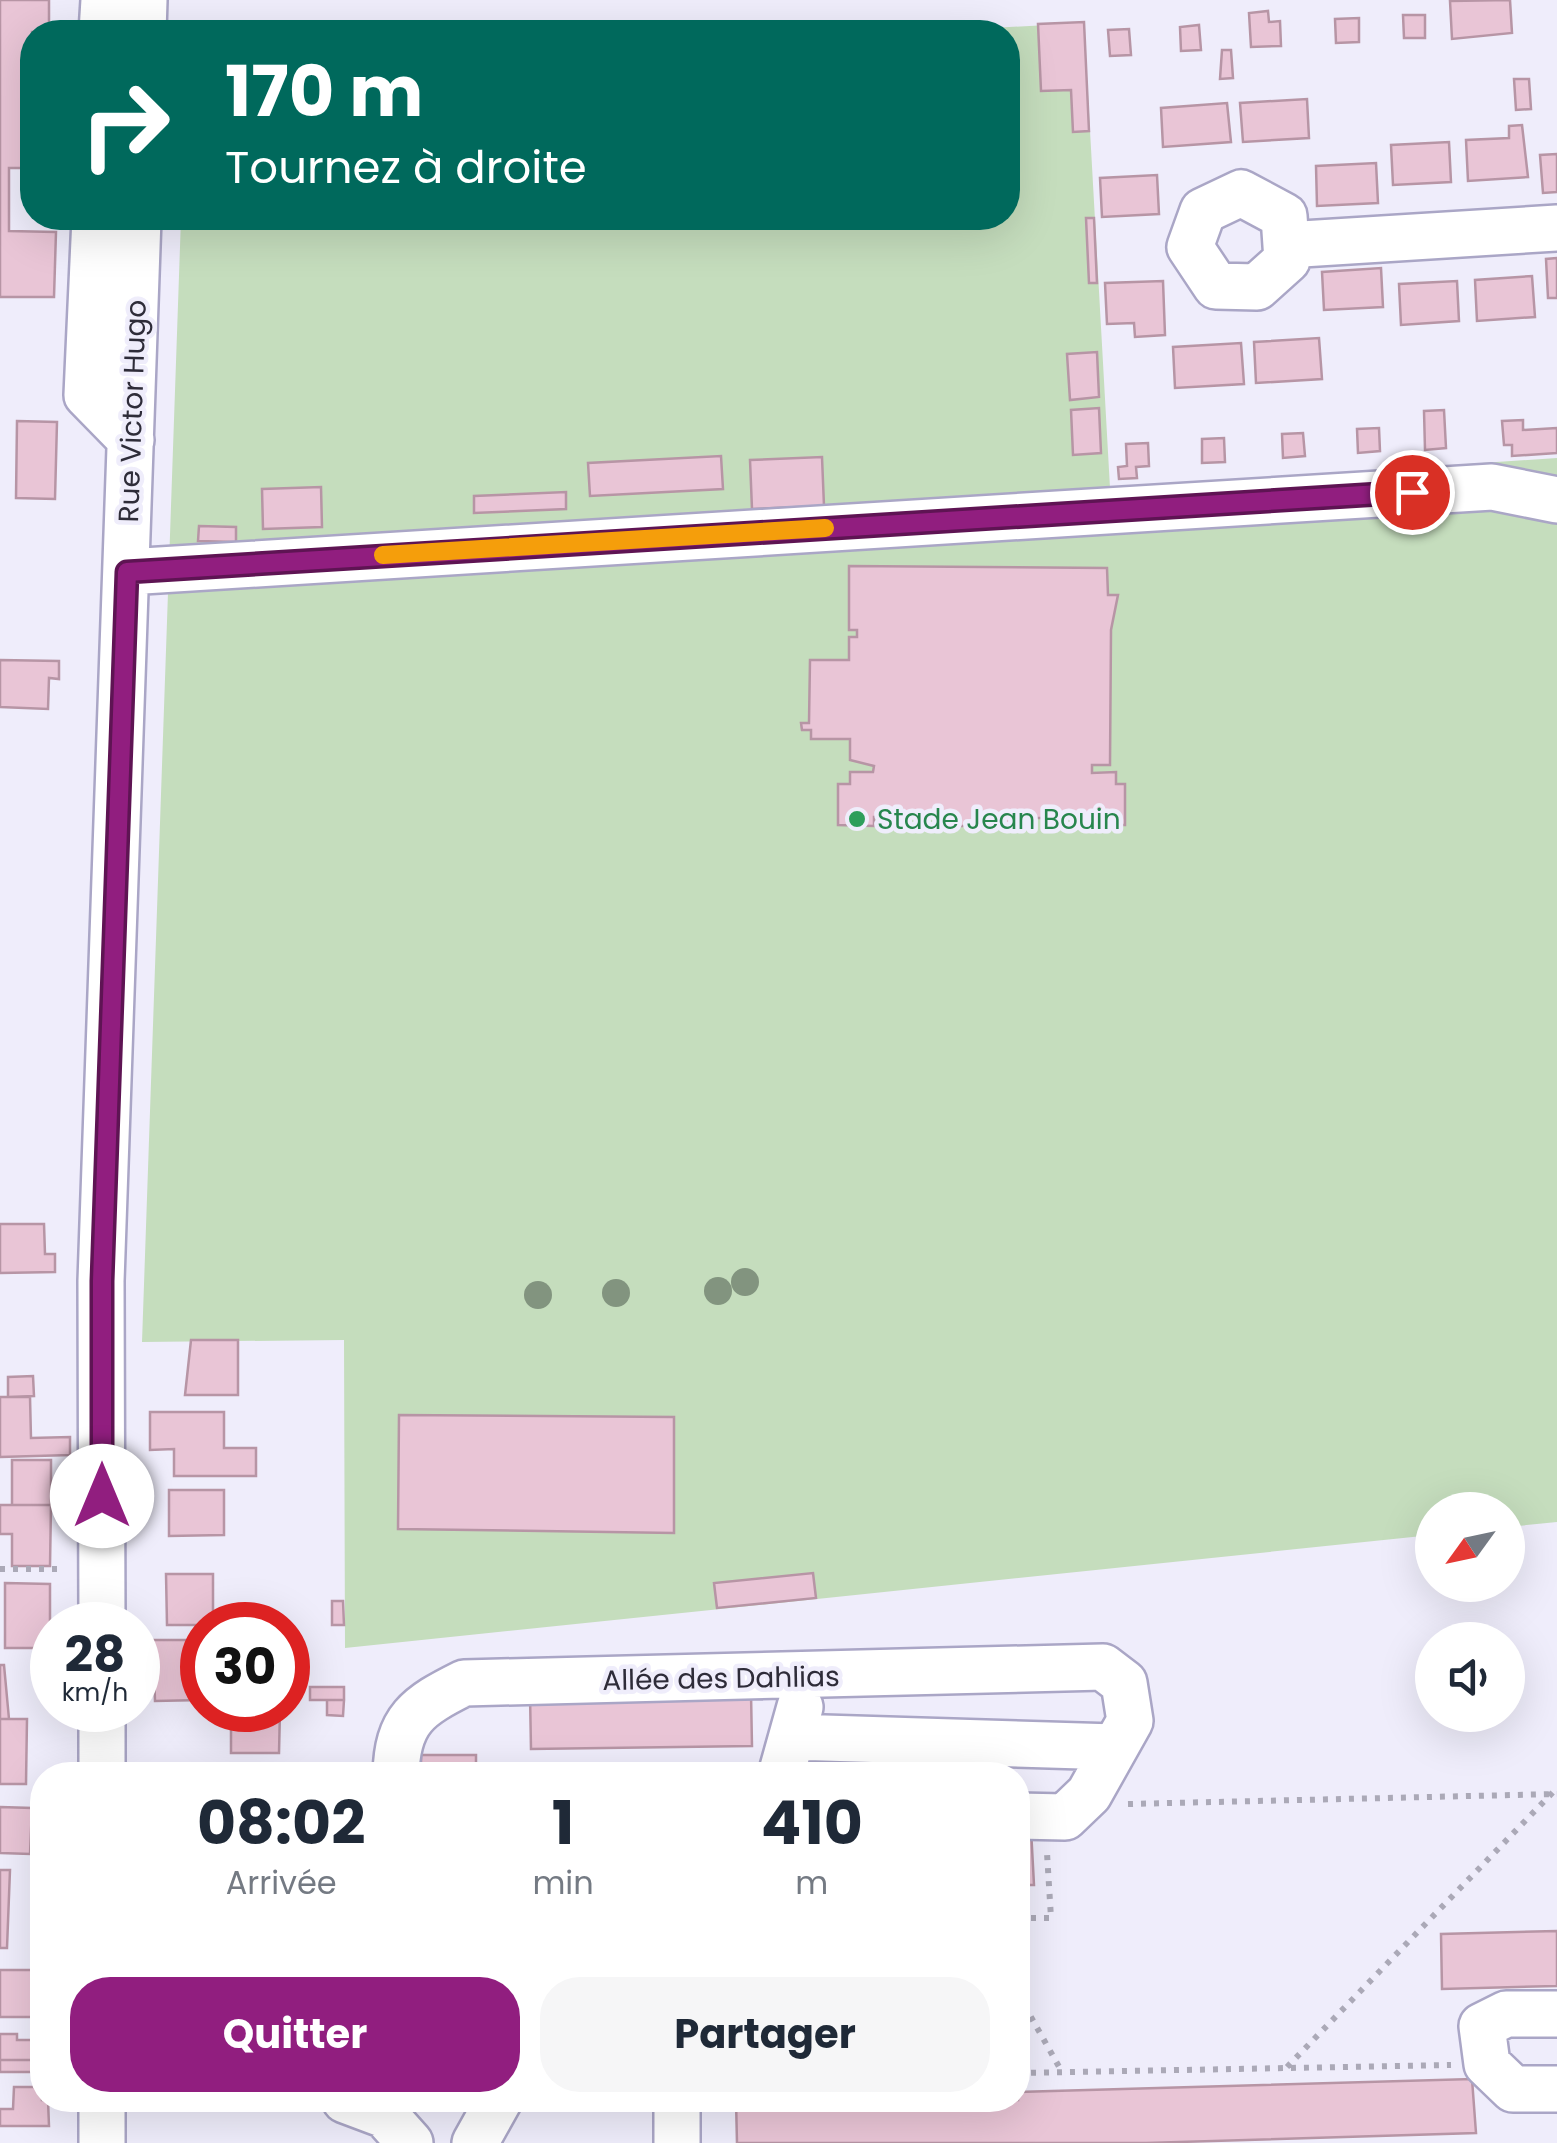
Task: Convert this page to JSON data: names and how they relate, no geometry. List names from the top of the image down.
{
  "streets": {
    "street": ["Rue Victor Hugo", "Allée des Dahlias"]
  },
  "places": ["Stade Jean Bouin"],
  "north": "bottom left",
  "page": {
    "turn": ["170 m", "Tournez à droite"],
    "speed": "28 km/h",
    "limit": "30",
    "eta": [
      "08:02",
      "Arrivée",
      "1",
      "min",
      "410",
      "m"
    ],
    "buttons": ["Quitter", "Partager"]
  }
}
